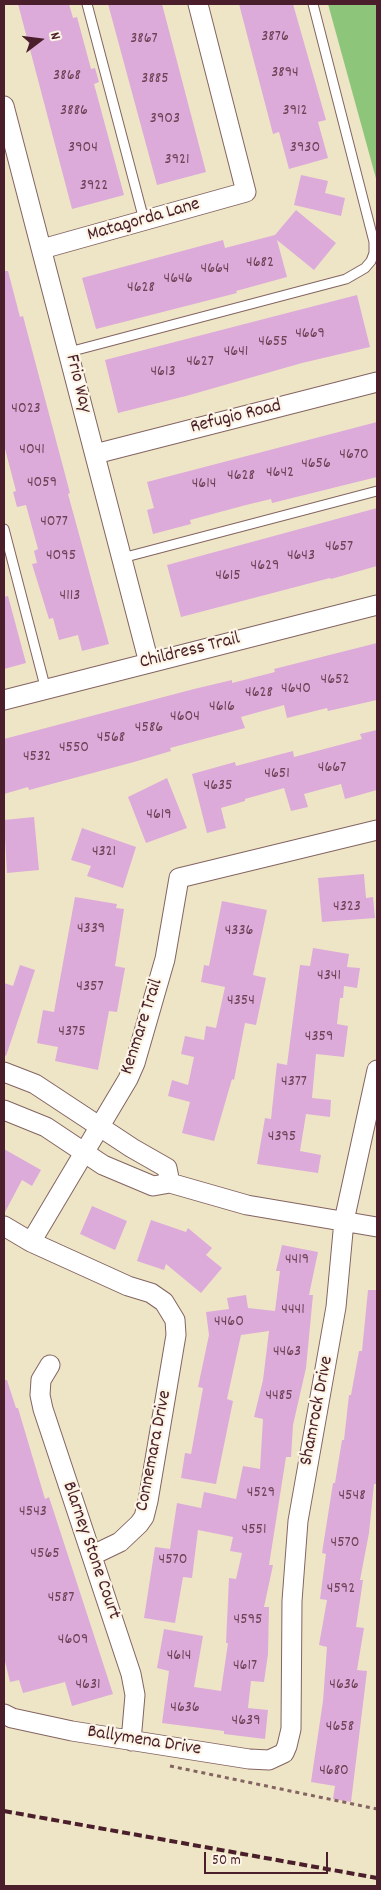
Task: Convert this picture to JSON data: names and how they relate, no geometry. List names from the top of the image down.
{
  "streets": {
    "street": [
      "Matagorda Lane",
      "Frio Way",
      "Refugio Road",
      "Childress Trail",
      "Kenmare Trail",
      "Shamrock Drive",
      "Connemara Drive",
      "Blarney Stone Court",
      "Ballymena Drive"
    ]
  },
  "crossings": [
    ["Matagorda Lane", "Frio Way"],
    ["Frio Way", "Refugio Road"],
    ["Frio Way", "Childress Trail"],
    ["Kenmare Trail", "Connemara Drive"],
    ["Shamrock Drive", "Ballymena Drive"],
    ["Connemara Drive", "Blarney Stone Court"],
    ["Blarney Stone Court", "Ballymena Drive"]
  ],
  "house_numbers": [
    "3876",
    "3867",
    "3894",
    "3868",
    "3885",
    "3886",
    "3912",
    "3903",
    "3904",
    "3930",
    "3921",
    "3922",
    "4682",
    "4664",
    "4646",
    "4628",
    "4669",
    "4655",
    "4641",
    "4627",
    "4613",
    "4023",
    "4041",
    "4670",
    "4656",
    "4642",
    "4628",
    "4059",
    "4614",
    "4077",
    "4657",
    "4095",
    "4643",
    "4629",
    "4615",
    "4113",
    "4652",
    "4640",
    "4628",
    "4616",
    "4604",
    "4586",
    "4568",
    "4550",
    "4532",
    "4667",
    "4651",
    "4635",
    "4619",
    "4321",
    "4323",
    "4339",
    "4336",
    "4341",
    "4357",
    "4354",
    "4375",
    "4359",
    "4377",
    "4395",
    "4419",
    "4441",
    "4460",
    "4463",
    "4485",
    "4529",
    "4548",
    "4543",
    "4551",
    "4570",
    "4565",
    "4570",
    "4592",
    "4587",
    "4595",
    "4609",
    "4614",
    "4617",
    "4631",
    "4636",
    "4636",
    "4639",
    "4658",
    "4680"
  ],
  "scale_bar": "50 m",
  "north": "right"
}
